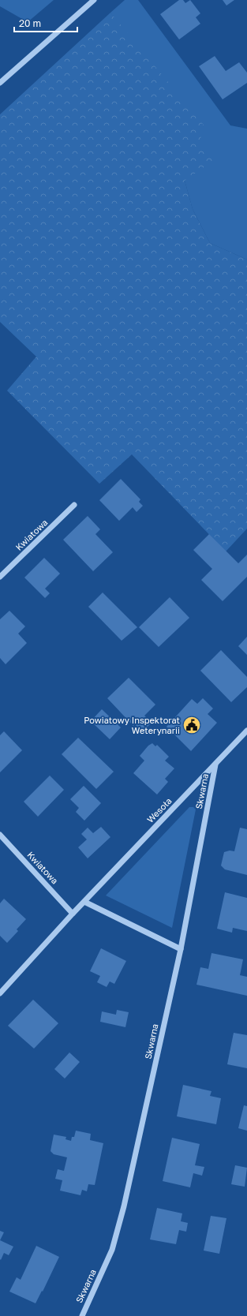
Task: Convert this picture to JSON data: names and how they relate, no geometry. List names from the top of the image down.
{
  "streets": {
    "street": ["Kwiatowa", "Skwarna", "Wesoła"]
  },
  "crossings": [
    ["Kwiatowa", "Wesoła"],
    ["Skwarna", "Wesoła"]
  ],
  "places": {
    "public building": ["Powiatowy Inspektorat Weterynarii"]
  },
  "scale_bar": "20 m"
}
